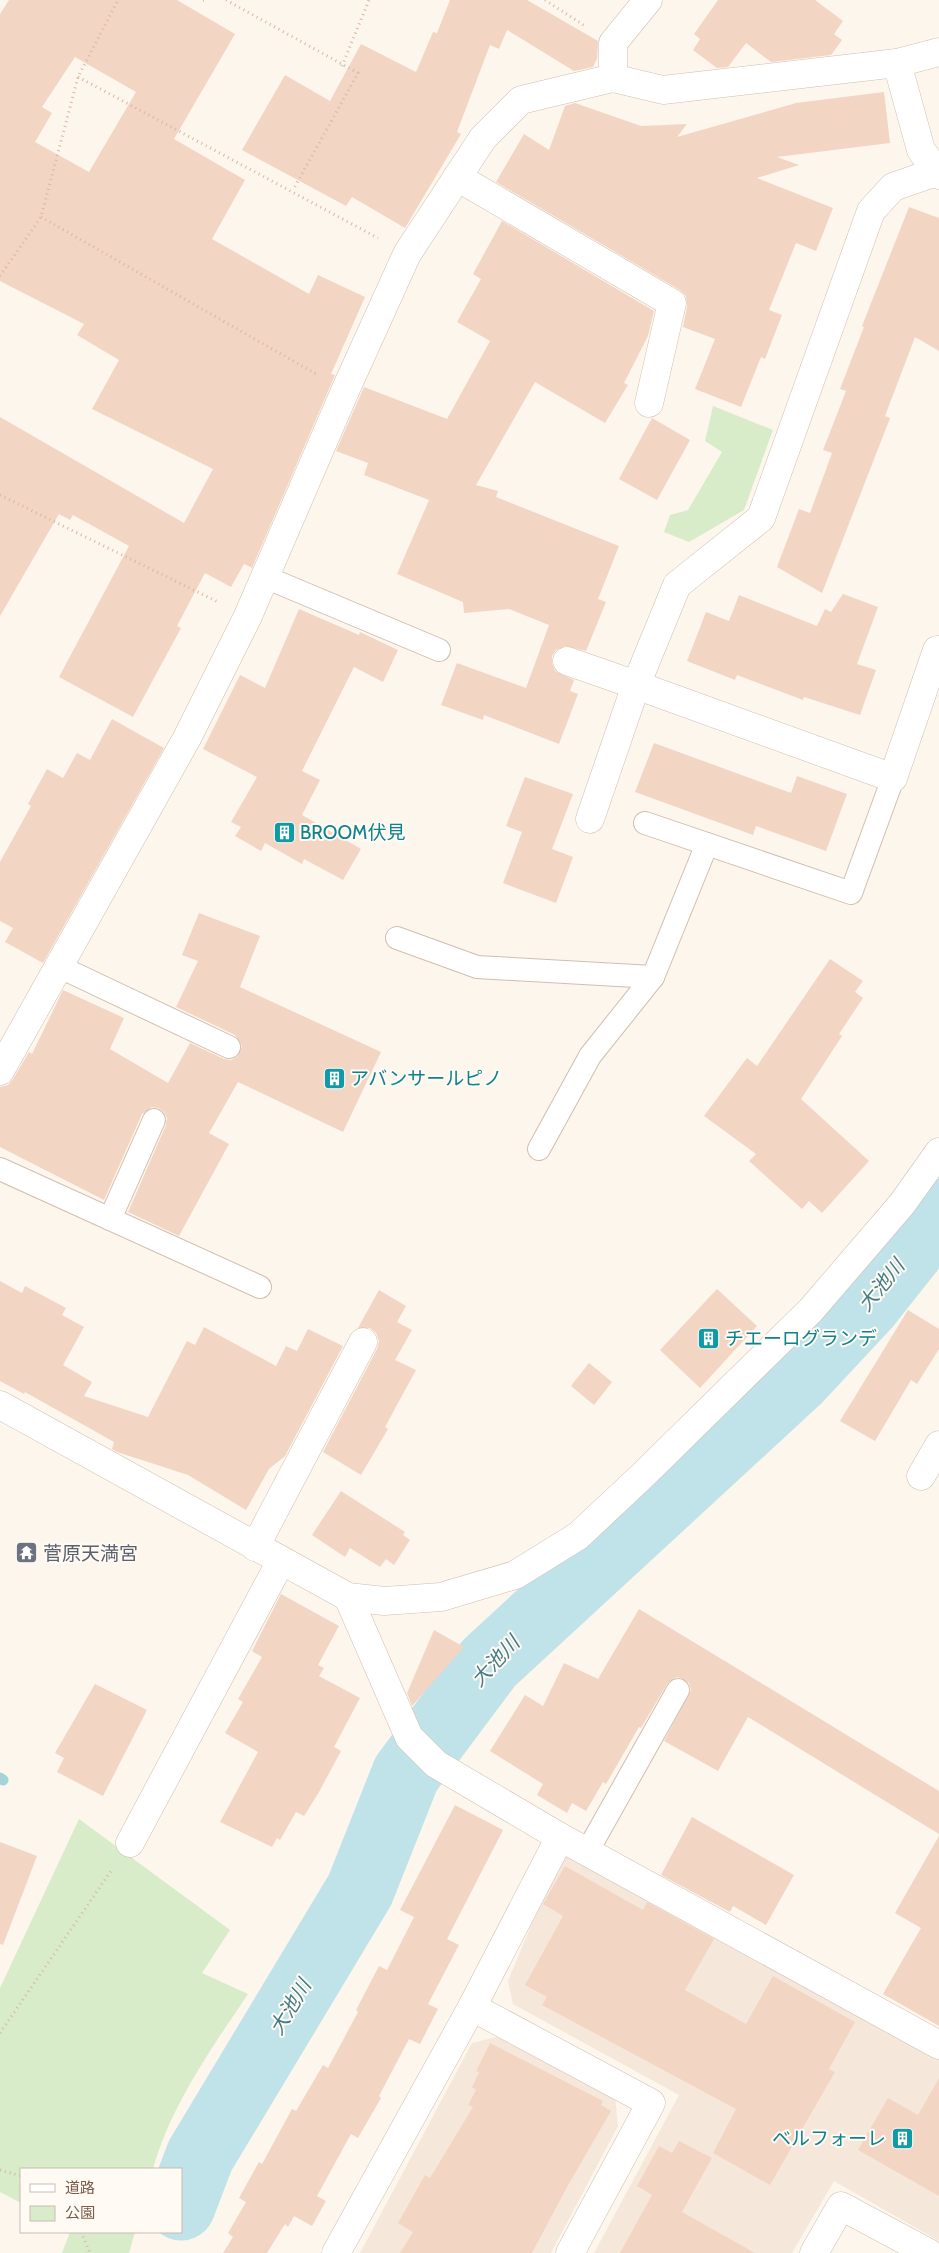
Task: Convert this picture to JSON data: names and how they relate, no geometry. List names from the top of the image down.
{
  "water": ["大池川"],
  "places": {
    "building": [
      "BROOM伏見",
      "アバンサールピノ",
      "チエーログランデ",
      "ベルフォーレ"
    ],
    "temple": ["菅原天満宮"]
  },
  "legend": ["道路", "公園"]
}
